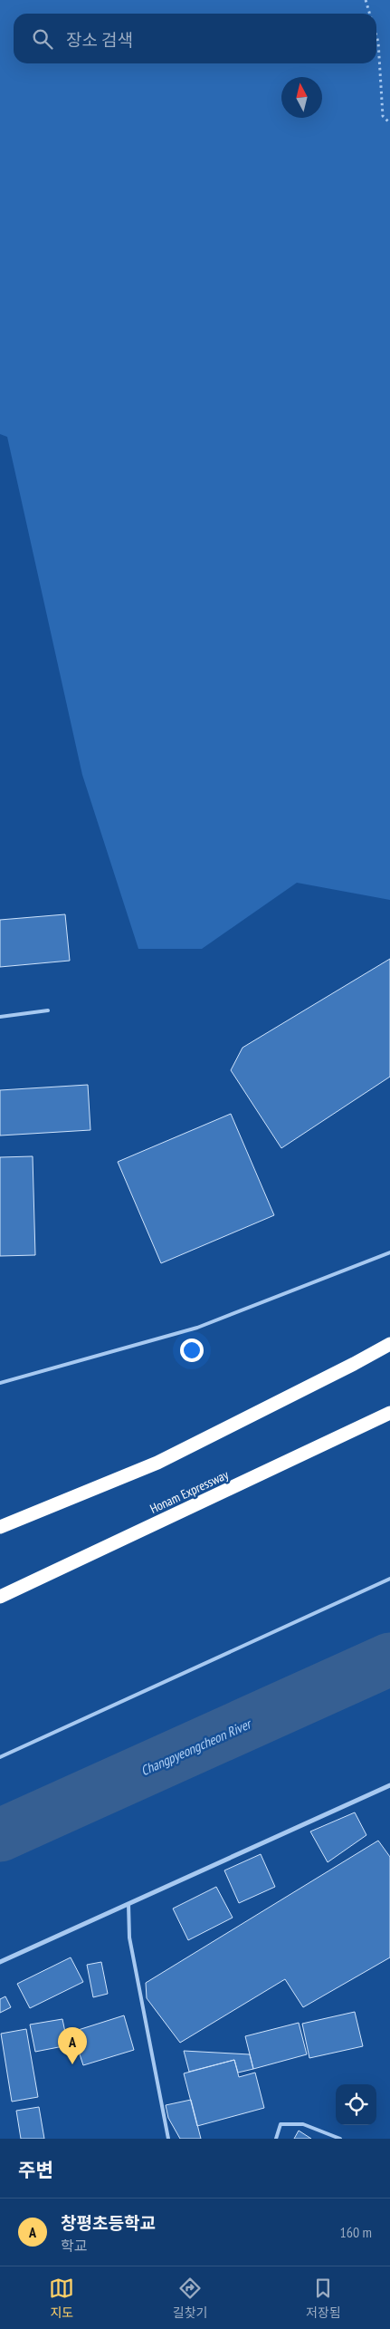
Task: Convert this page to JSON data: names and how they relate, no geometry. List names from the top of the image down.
{
  "streets": {
    "highway": ["Honam Expressway"]
  },
  "water": ["Changpyeongcheon River"],
  "north": "top",
  "page": {
    "search": "장소 검색",
    "pins": "A",
    "heading": "주변",
    "list": [
      {
        "mark": "A",
        "name": "창평초등학교",
        "note": "학교",
        "value": "160 m"
      }
    ],
    "nav": ["지도", "길찾기", "저장됨"]
  }
}
